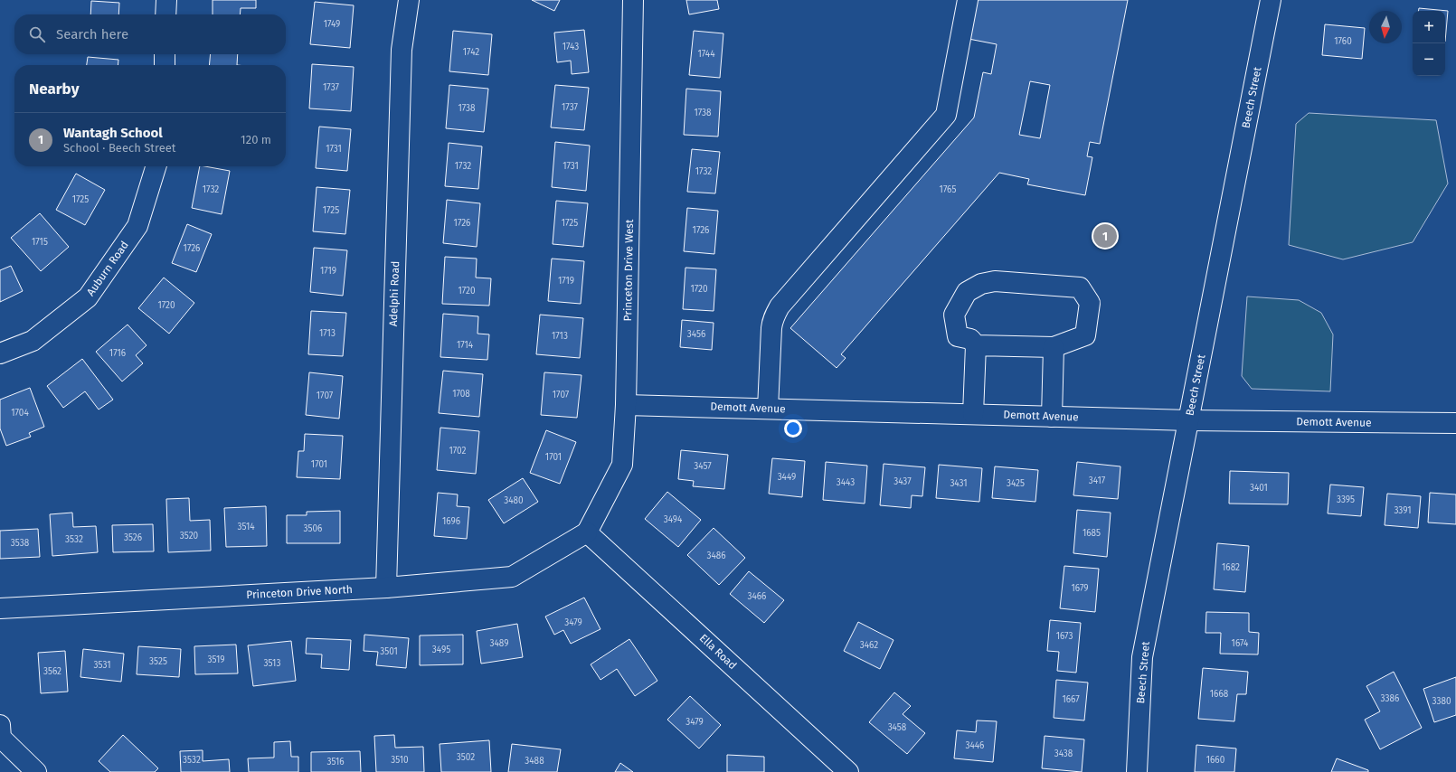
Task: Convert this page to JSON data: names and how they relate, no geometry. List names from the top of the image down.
{
  "streets": {
    "street": [
      "Beech Street",
      "Auburn Road",
      "Princeton Drive West",
      "Adelphi Road",
      "Demott Avenue",
      "Princeton Drive North",
      "Ella Road"
    ]
  },
  "crossings": [
    ["Beech Street", "Demott Avenue"],
    ["Princeton Drive West", "Demott Avenue"],
    ["Princeton Drive West", "Princeton Drive North"],
    ["Princeton Drive West", "Ella Road"],
    ["Adelphi Road", "Princeton Drive North"],
    ["Princeton Drive North", "Ella Road"]
  ],
  "house_numbers": [
    "1749",
    "1760",
    "1743",
    "1742",
    "1744",
    "1737",
    "1737",
    "1738",
    "1738",
    "1731",
    "1732",
    "1731",
    "1732",
    "1732",
    "1765",
    "1725",
    "1725",
    "1726",
    "1725",
    "1726",
    "1715",
    "1726",
    "1719",
    "1719",
    "1720",
    "1720",
    "1720",
    "1713",
    "3456",
    "1713",
    "1714",
    "1716",
    "1708",
    "1707",
    "1707",
    "1704",
    "1702",
    "1701",
    "1701",
    "3457",
    "3449",
    "3417",
    "3437",
    "3443",
    "3431",
    "3425",
    "3401",
    "3395",
    "3480",
    "3391",
    "3494",
    "1696",
    "3514",
    "3506",
    "1685",
    "3520",
    "3526",
    "3532",
    "3538",
    "3486",
    "1682",
    "1679",
    "3466",
    "3479",
    "1673",
    "3489",
    "1674",
    "3462",
    "3495",
    "3501",
    "3519",
    "3525",
    "3513",
    "3531",
    "3562",
    "1668",
    "3386",
    "1667",
    "3380",
    "3479",
    "3458",
    "3446",
    "3438",
    "3502",
    "3532",
    "3510",
    "1660",
    "3488",
    "3516"
  ],
  "north": "bottom",
  "page": {
    "map_buttons": ["+", "−"],
    "search": "Search here",
    "heading": "Nearby",
    "list": [
      {
        "mark": "1",
        "name": "Wantagh School",
        "note": "School · Beech Street",
        "value": "120 m"
      }
    ],
    "pins": "1"
  }
}
